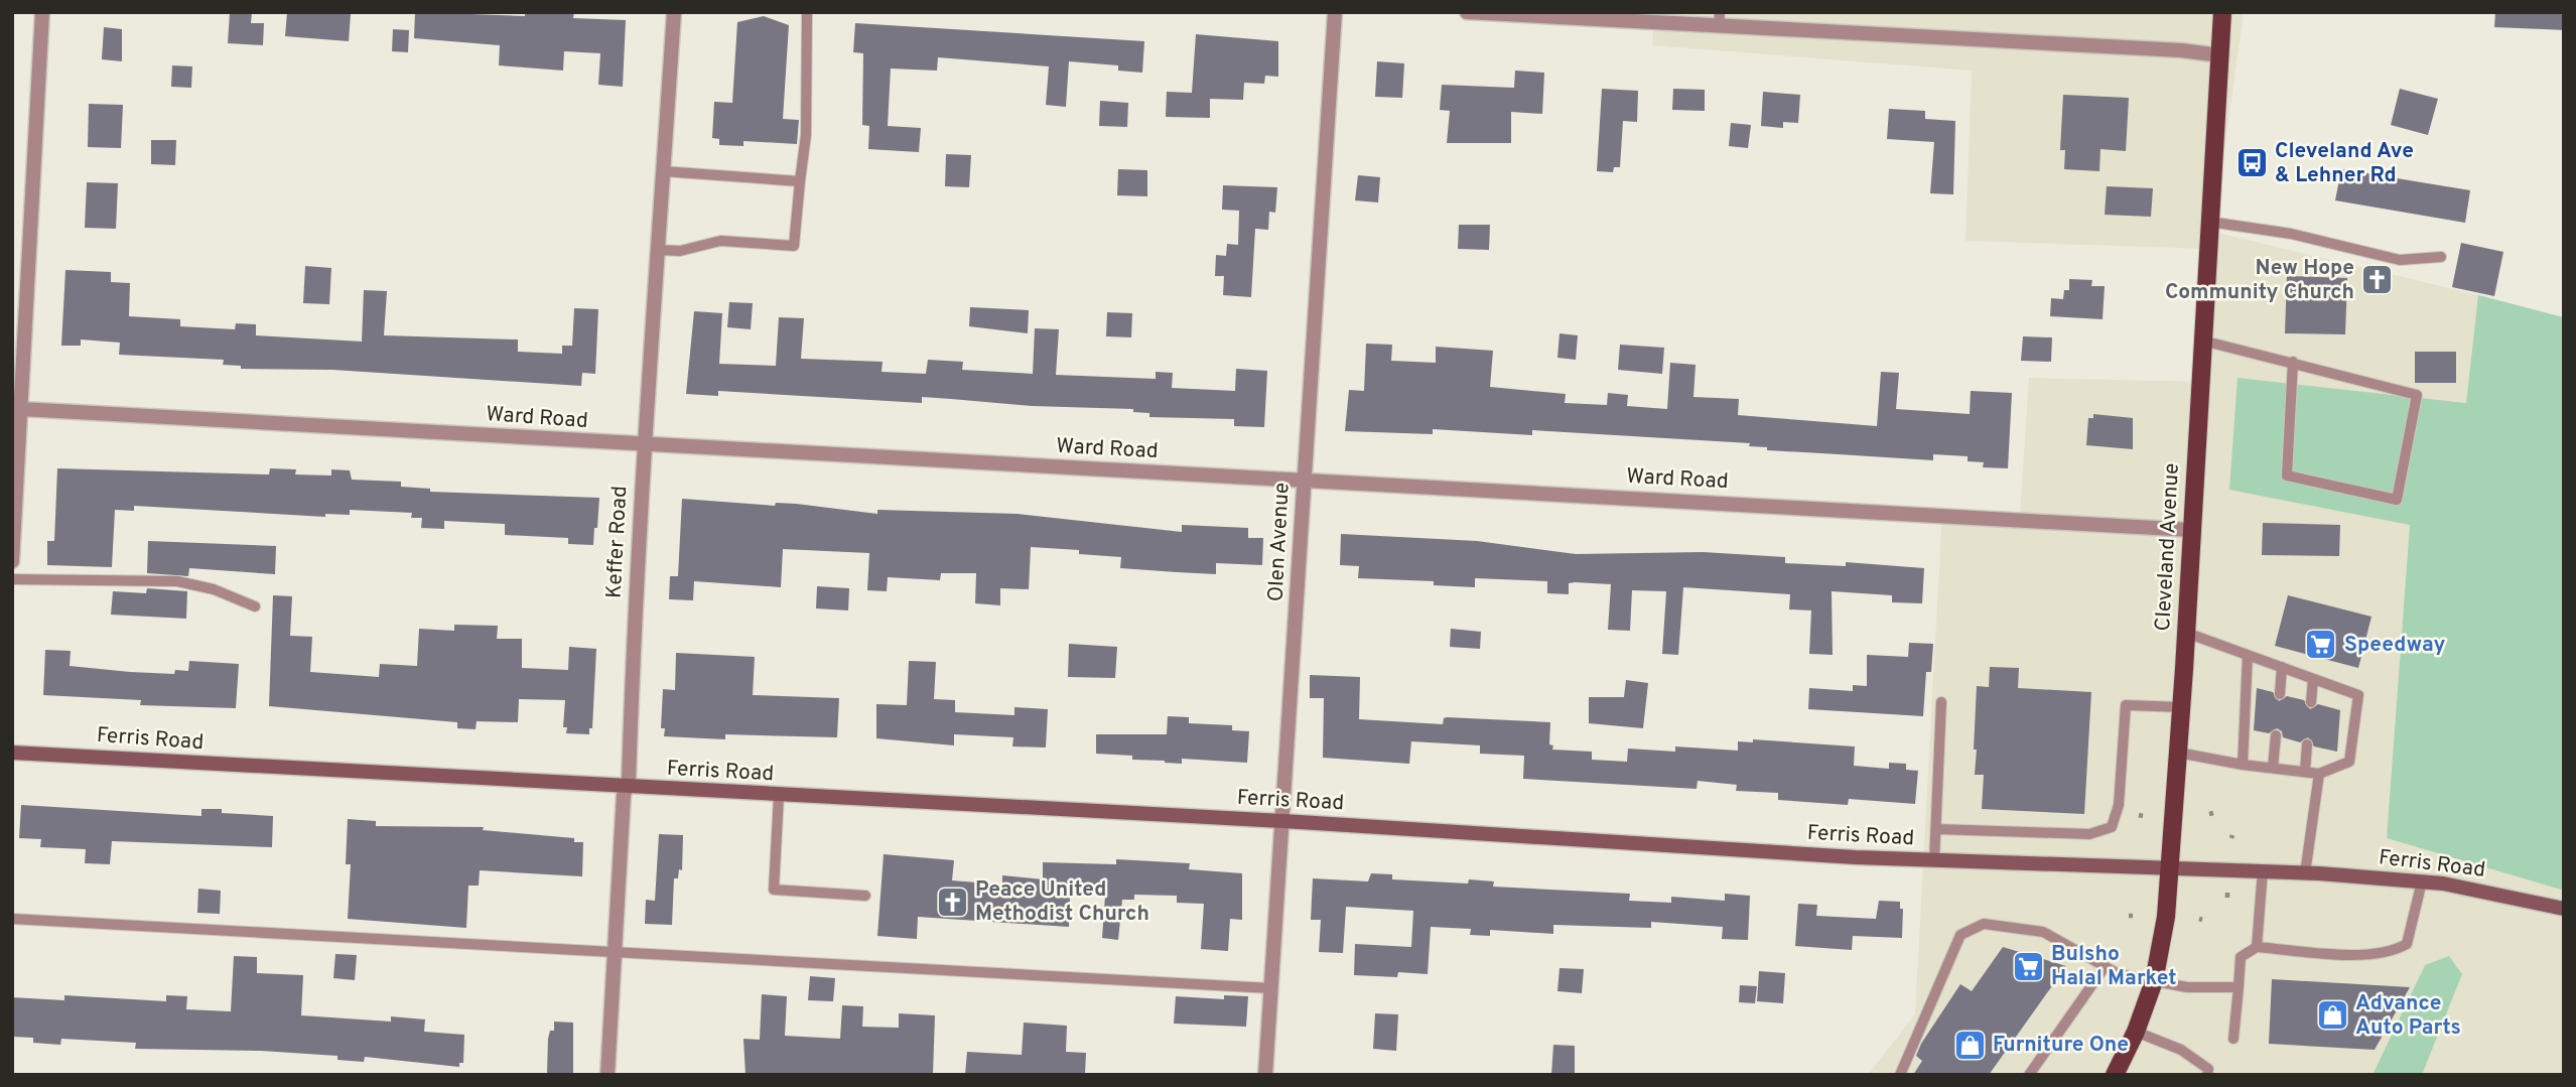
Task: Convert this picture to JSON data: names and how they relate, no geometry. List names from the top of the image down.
{
  "streets": {
    "main road": ["Cleveland Avenue", "Ferris Road"],
    "street": ["Ward Road", "Keffer Road", "Olen Avenue"]
  },
  "crossings": [
    ["Ward Road", "Keffer Road"],
    ["Ward Road", "Olen Avenue"],
    ["Ward Road", "Cleveland Avenue"],
    ["Keffer Road", "Ferris Road"],
    ["Olen Avenue", "Ferris Road"],
    ["Cleveland Avenue", "Ferris Road"]
  ],
  "places": {
    "bus stop": ["Cleveland Ave & Lehner Rd"],
    "church": ["New Hope Community Church", "Peace United Methodist Church"],
    "supermarket": ["Speedway", "Bulsho Halal Market"],
    "shop": ["Advance Auto Parts", "Furniture One"]
  }
}
